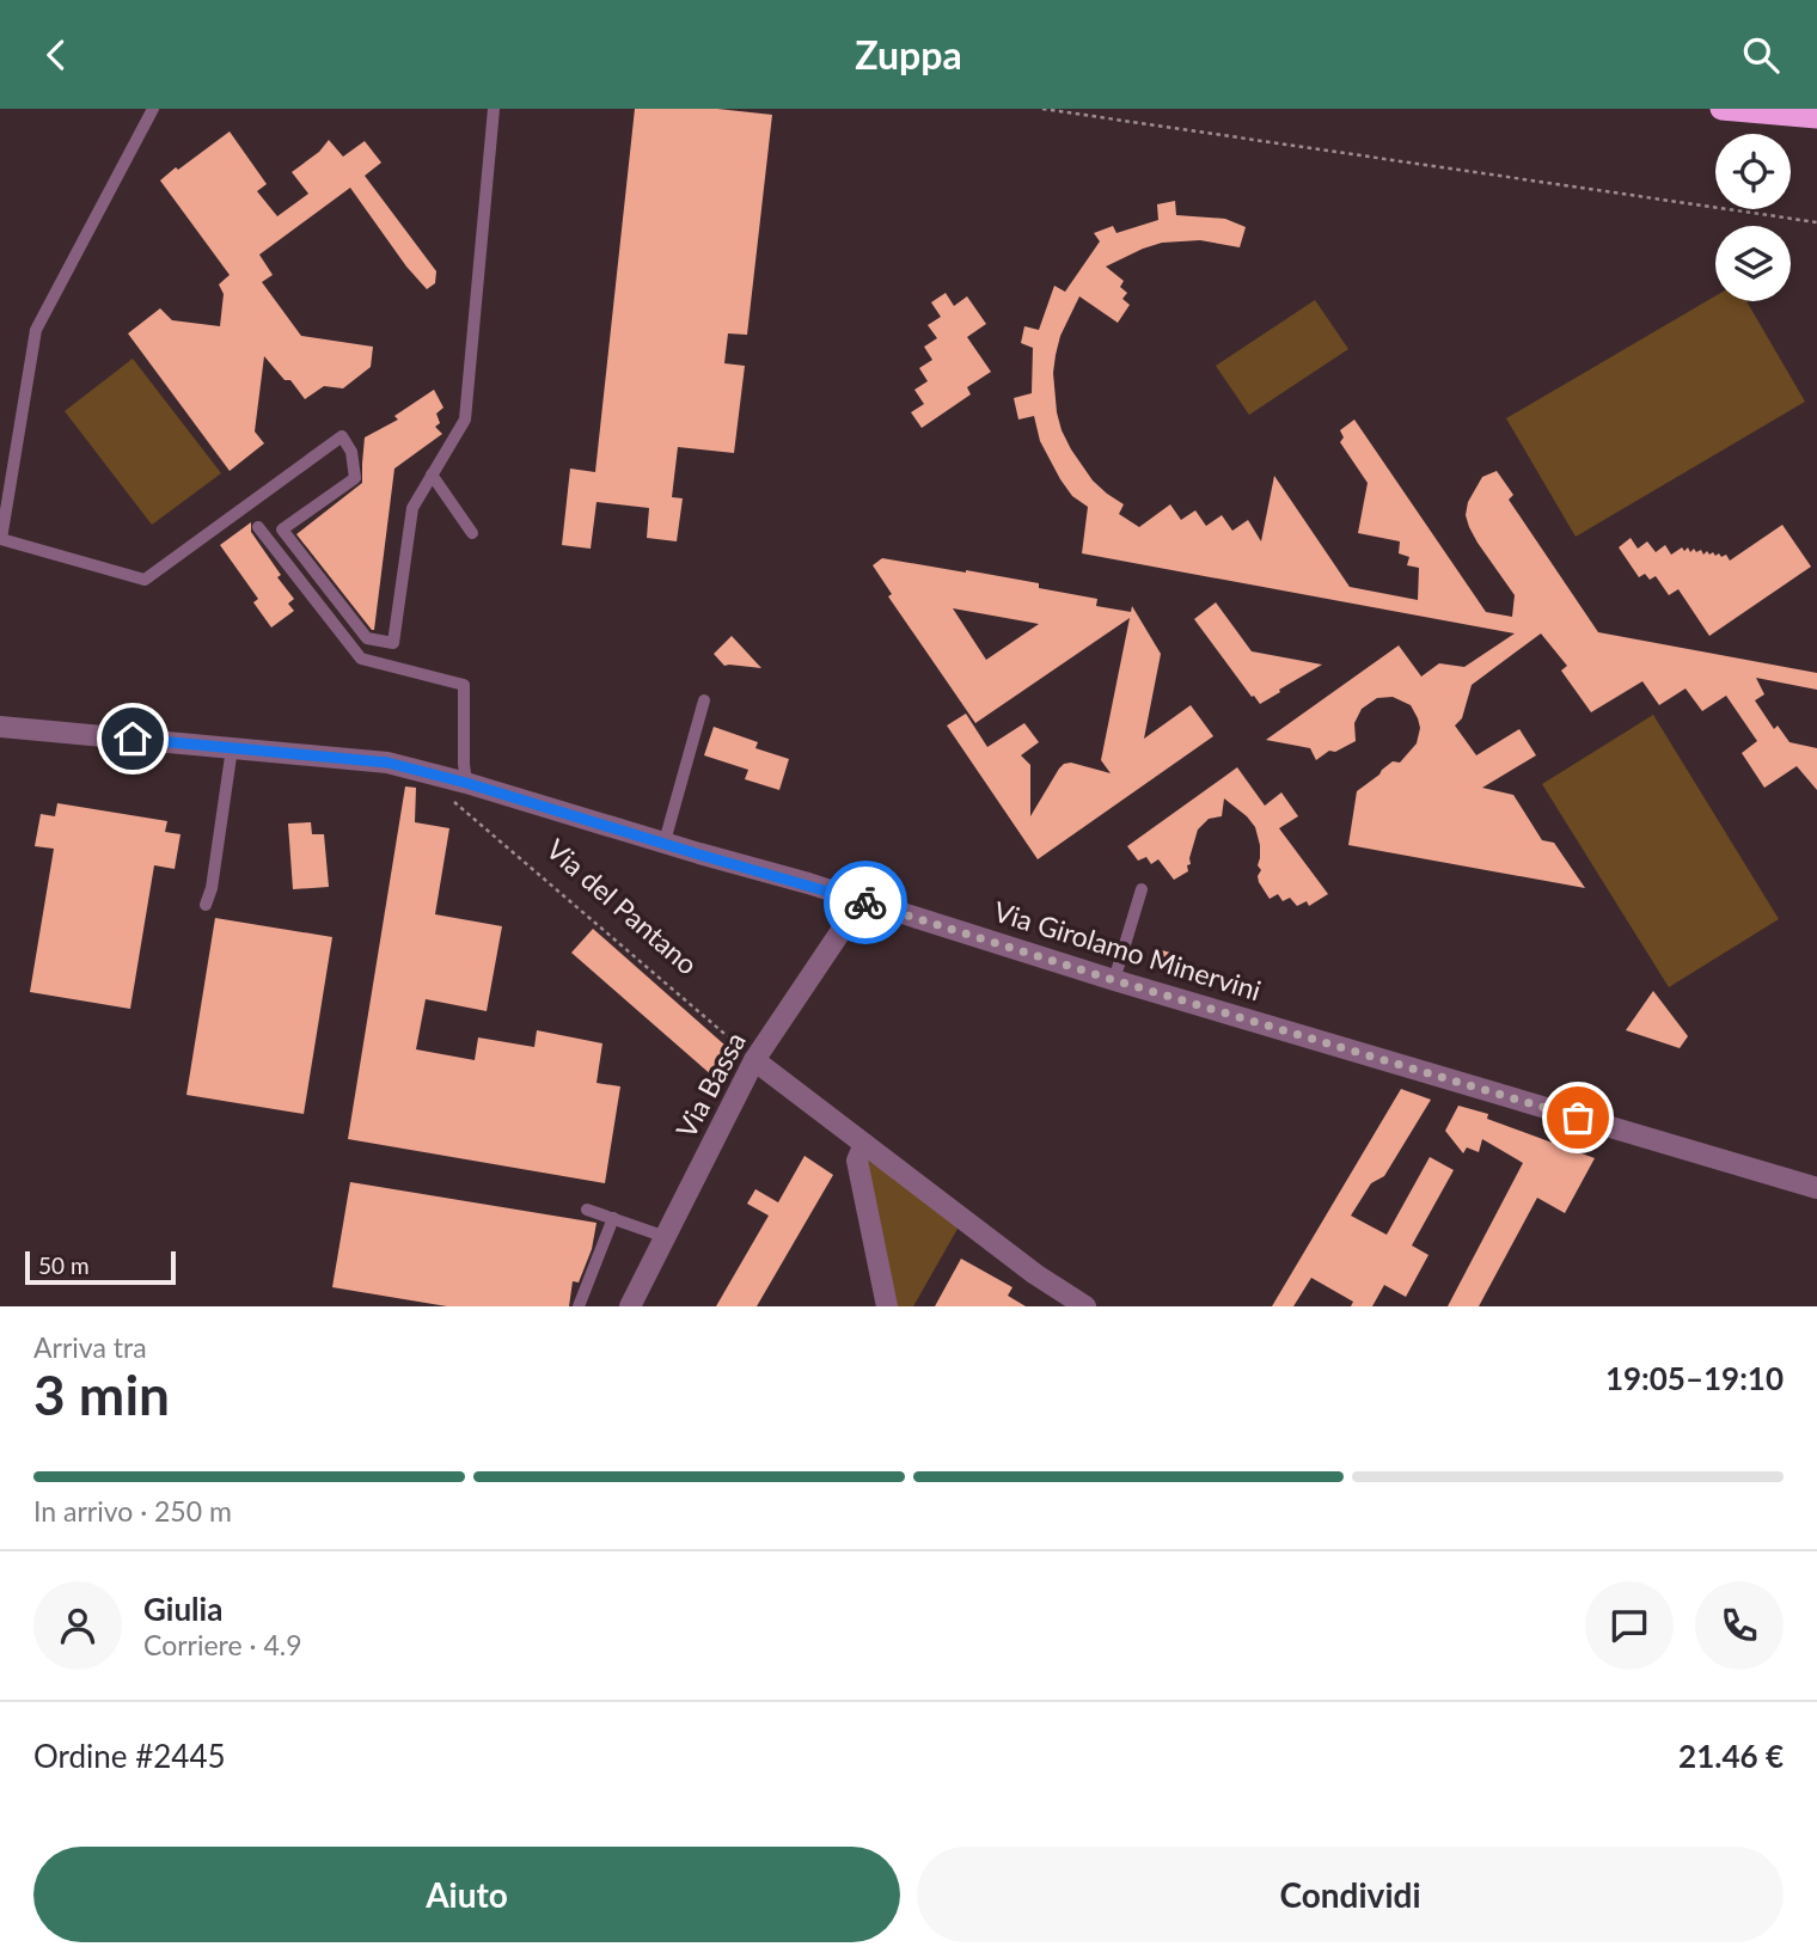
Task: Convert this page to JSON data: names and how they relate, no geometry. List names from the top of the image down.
{
  "streets": {
    "street": ["Via Girolamo Minervini", "Via Bassa"],
    "path": ["Via del Pantano"]
  },
  "crossings": [
    ["Via del Pantano", "Via Girolamo Minervini"],
    ["Via del Pantano", "Via Bassa"],
    ["Via Girolamo Minervini", "Via Bassa"]
  ],
  "scale_bar": "50 m",
  "page": {
    "header": "Zuppa",
    "scale": "50 m",
    "heading": ["3 min", "Arriva tra", "19:05–19:10"],
    "panel": [
      "Giulia",
      "Corriere · 4.9",
      "Ordine #2445",
      "21.46 €"
    ],
    "bar": "In arrivo · 250 m",
    "buttons": ["Aiuto", "Condividi"]
  }
}
